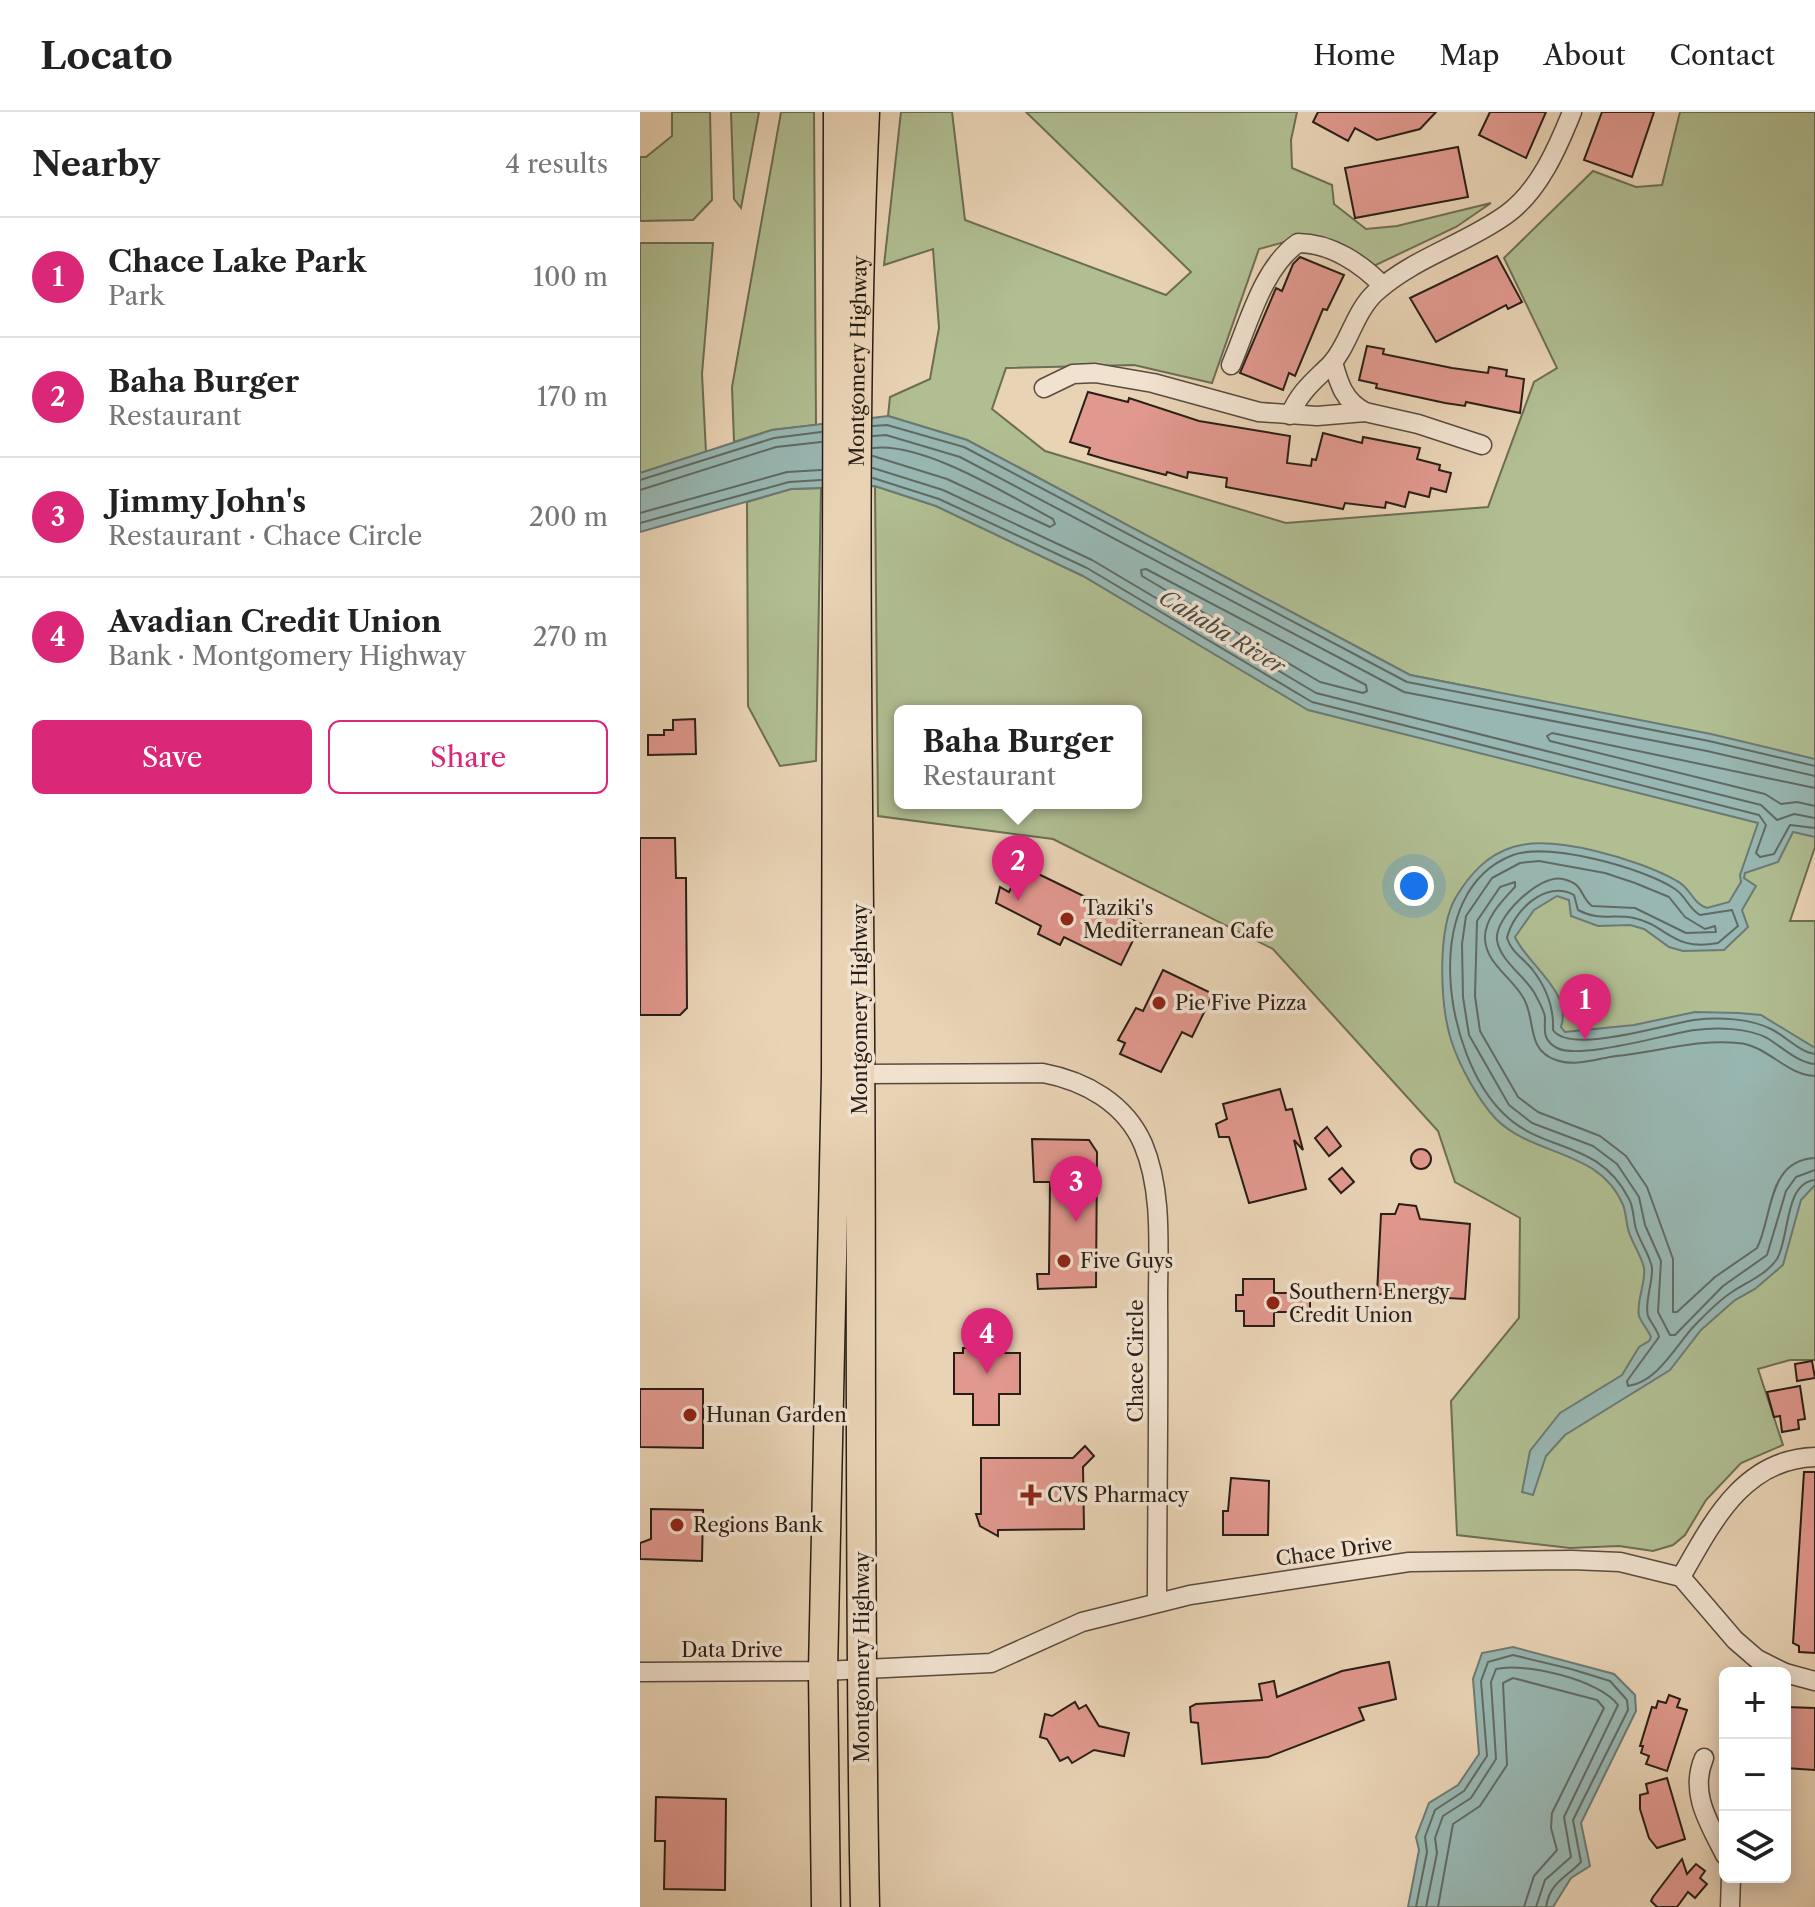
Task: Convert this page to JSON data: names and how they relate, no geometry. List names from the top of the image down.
{
  "streets": {
    "main road": ["Montgomery Highway"],
    "street": ["Chace Circle", "Chace Drive", "Data Drive"]
  },
  "crossings": [
    ["Montgomery Highway", "Chace Circle"],
    ["Montgomery Highway", "Chace Drive"],
    ["Montgomery Highway", "Data Drive"],
    ["Chace Circle", "Chace Drive"],
    ["Chace Drive", "Data Drive"]
  ],
  "water": ["Cahaba River"],
  "places": {
    "other": [
      "Taziki's Mediterranean Cafe",
      "Pie Five Pizza",
      "Five Guys",
      "Southern Energy Credit Union",
      "Hunan Garden",
      "Regions Bank"
    ],
    "health": ["CVS Pharmacy"]
  },
  "page": {
    "header": "Locato",
    "nav": [
      "Home",
      "Map",
      "About",
      "Contact"
    ],
    "heading": ["Nearby", "4 results"],
    "list": [
      {
        "mark": "1",
        "name": "Chace Lake Park",
        "note": "Park",
        "value": "100 m"
      },
      {
        "mark": "2",
        "name": "Baha Burger",
        "note": "Restaurant",
        "value": "170 m"
      },
      {
        "mark": "3",
        "name": "Jimmy John's",
        "note": "Restaurant · Chace Circle",
        "value": "200 m"
      },
      {
        "mark": "4",
        "name": "Avadian Credit Union",
        "note": "Bank · Montgomery Highway",
        "value": "270 m"
      }
    ],
    "buttons": ["Save", "Share"],
    "popup": ["Baha Burger", "Restaurant"],
    "pins": [
      "2",
      "1",
      "3",
      "4"
    ],
    "map_buttons": ["+", "−"]
  }
}
